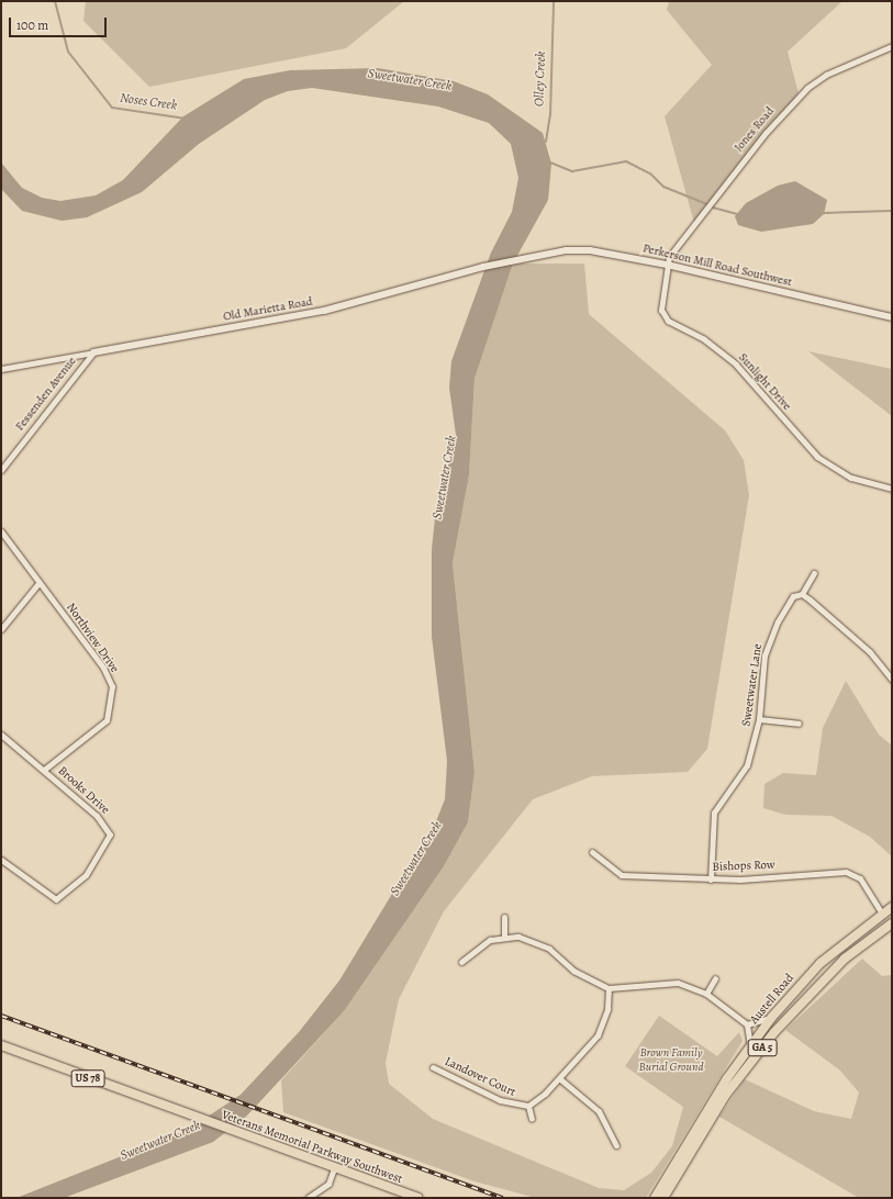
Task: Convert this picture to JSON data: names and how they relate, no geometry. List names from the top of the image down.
{
  "streets": {
    "main road": [
      "Austell Road",
      "GA 5",
      "US 78",
      "Veterans Memorial Parkway Southwest"
    ],
    "street": [
      "Jones Road",
      "Perkerson Mill Road Southwest",
      "Old Marietta Road",
      "Sunlight Drive",
      "Fessenden Avenue",
      "Northview Drive",
      "Sweetwater Lane",
      "Brooks Drive",
      "Bishops Row",
      "Landover Court"
    ]
  },
  "crossings": [
    ["Jones Road", "Perkerson Mill Road Southwest"],
    ["Jones Road", "Sunlight Drive"],
    ["Perkerson Mill Road Southwest", "Old Marietta Road"],
    ["Perkerson Mill Road Southwest", "Sunlight Drive"],
    ["Old Marietta Road", "Fessenden Avenue"],
    ["Northview Drive", "Brooks Drive"],
    ["Sweetwater Lane", "Bishops Row"],
    ["Bishops Row", "Austell Road"]
  ],
  "water": ["Olley Creek", "Sweetwater Creek", "Noses Creek"],
  "parks": ["Brown Family Burial Ground"],
  "scale_bar": "100 m"
}
